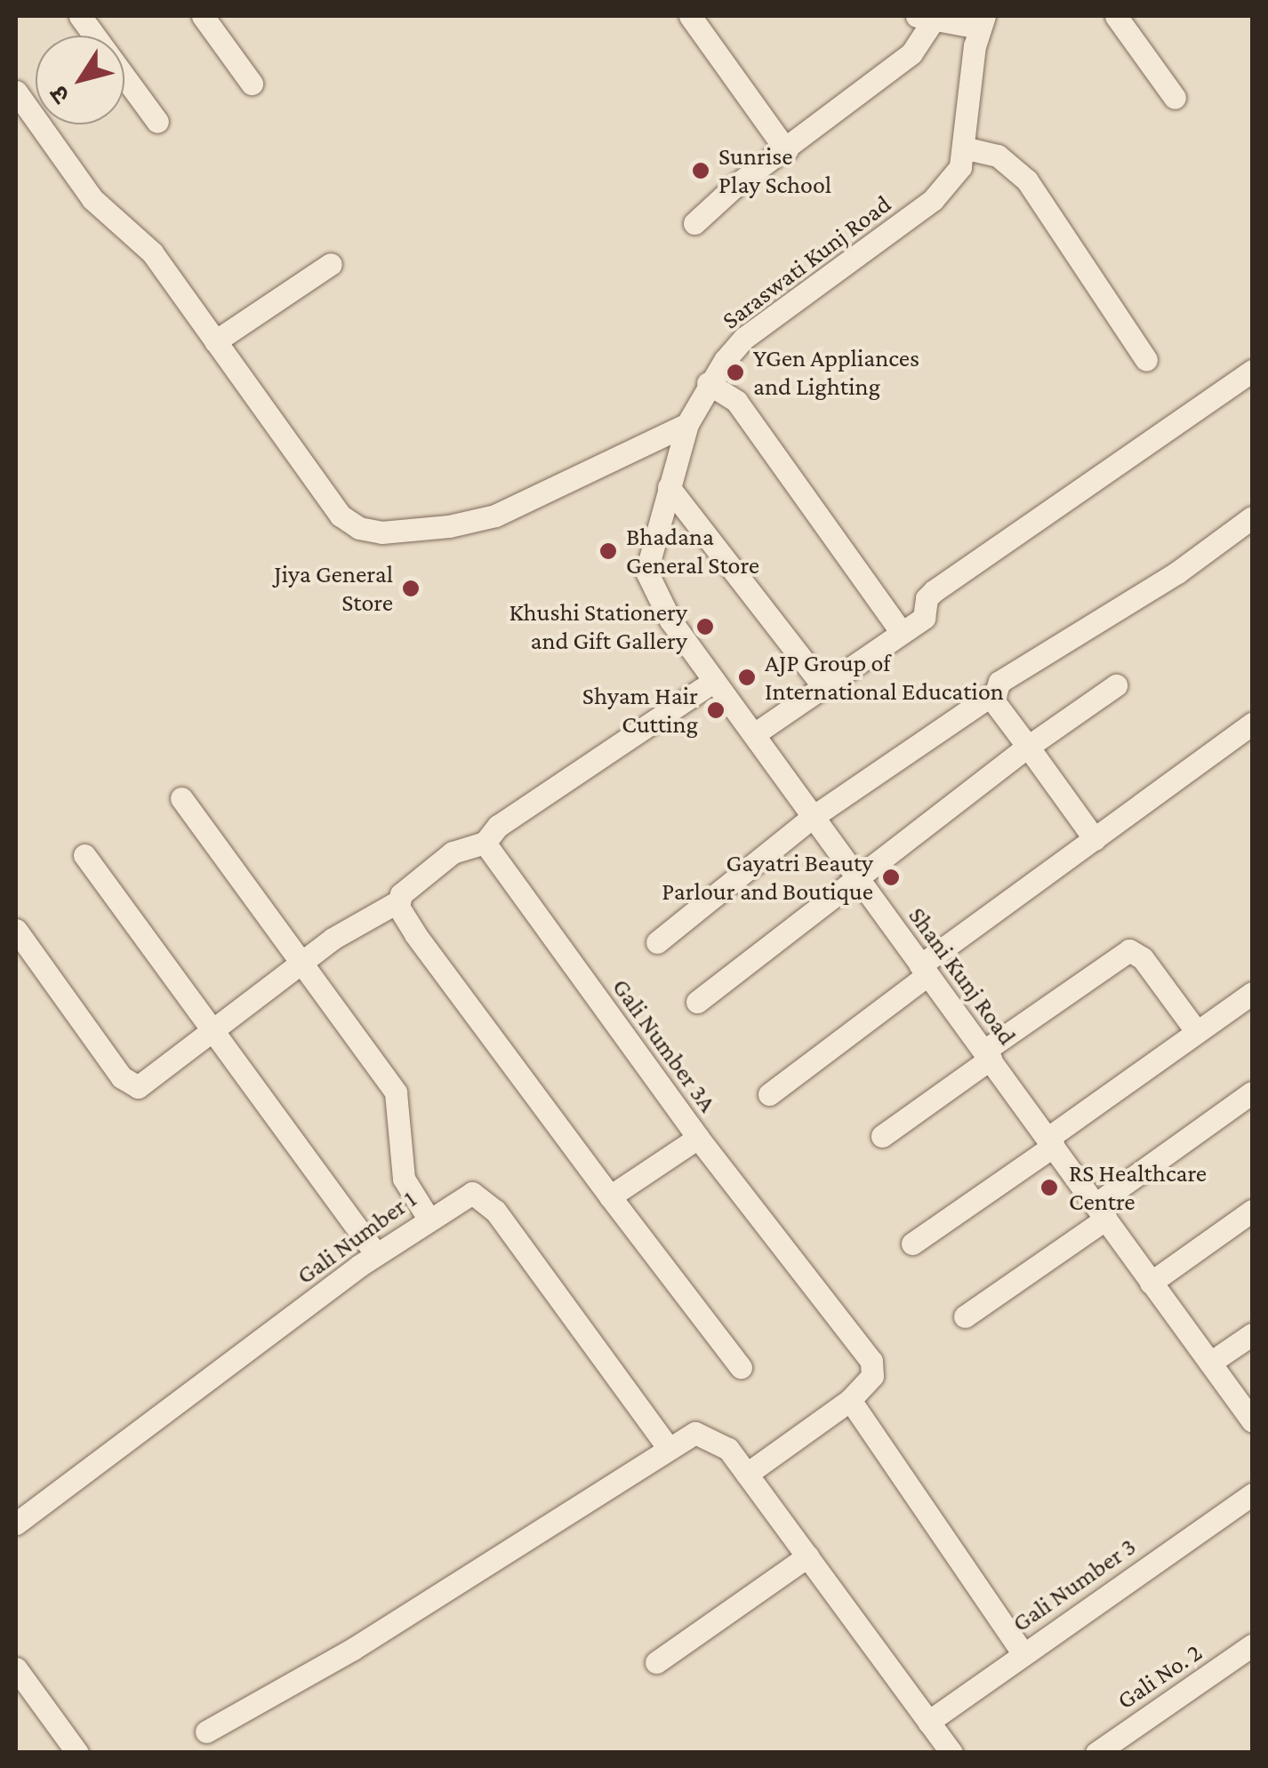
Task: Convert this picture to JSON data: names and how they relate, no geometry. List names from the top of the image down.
{
  "streets": {
    "street": [
      "Saraswati Kunj Road",
      "Shani Kunj Road",
      "Gali Number 3A",
      "Gali Number 1",
      "Gali Number 3",
      "Gali No. 2"
    ]
  },
  "crossings": [
    ["Saraswati Kunj Road", "Shani Kunj Road"]
  ],
  "places": [
    "Sunrise Play School",
    "YGen Appliances and Lighting",
    "Bhadana General Store",
    "Jiya General Store",
    "Khushi Stationery and Gift Gallery",
    "AJP Group of International Education",
    "Shyam Hair Cutting",
    "Gayatri Beauty Parlour and Boutique",
    "RS Healthcare Centre"
  ],
  "north": "bottom left"
}
